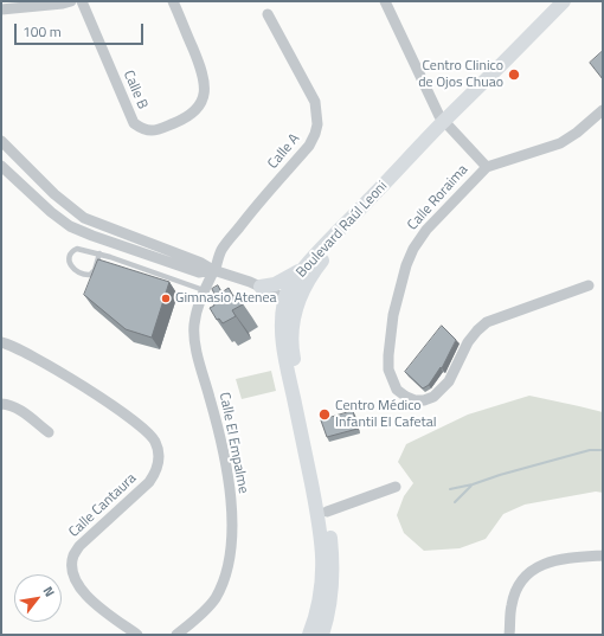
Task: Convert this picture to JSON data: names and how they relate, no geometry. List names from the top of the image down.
{
  "streets": {
    "street": [
      "Calle B",
      "Calle A",
      "Calle Roraima",
      "Boulevard Raúl Leoni",
      "Calle El Empalme",
      "Calle Cantaura"
    ]
  },
  "crossings": [
    ["Calle A", "Calle El Empalme"]
  ],
  "places": ["Centro Clinico de Ojos Chuao", "Gimnasio Atenea", "Centro Médico Infantil El Cafetal"],
  "scale_bar": "100 m",
  "north": "top right"
}
